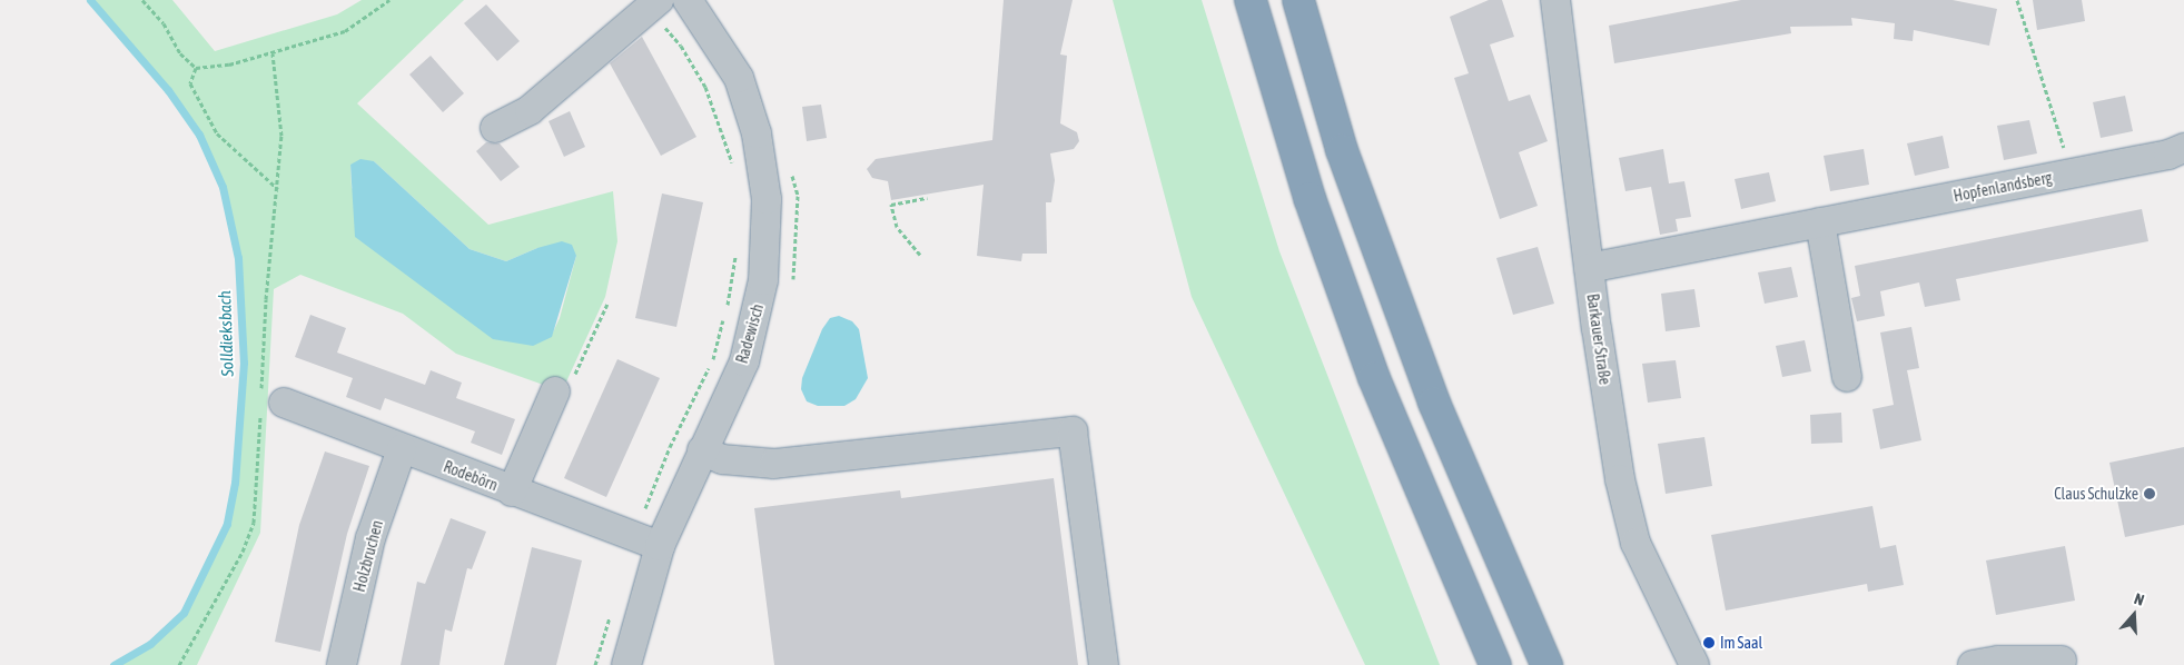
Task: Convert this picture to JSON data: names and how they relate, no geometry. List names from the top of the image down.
{
  "streets": {
    "street": [
      "Hopfenlandsberg",
      "Radewisch",
      "Barkauer Straße",
      "Rodebörn",
      "Holzbruchen"
    ]
  },
  "crossings": [
    ["Hopfenlandsberg", "Barkauer Straße"],
    ["Radewisch", "Rodebörn"],
    ["Rodebörn", "Holzbruchen"]
  ],
  "water": ["Solldieksbach"],
  "places": ["Claus Schulzke", "Im Saal"],
  "north": "top"
}
